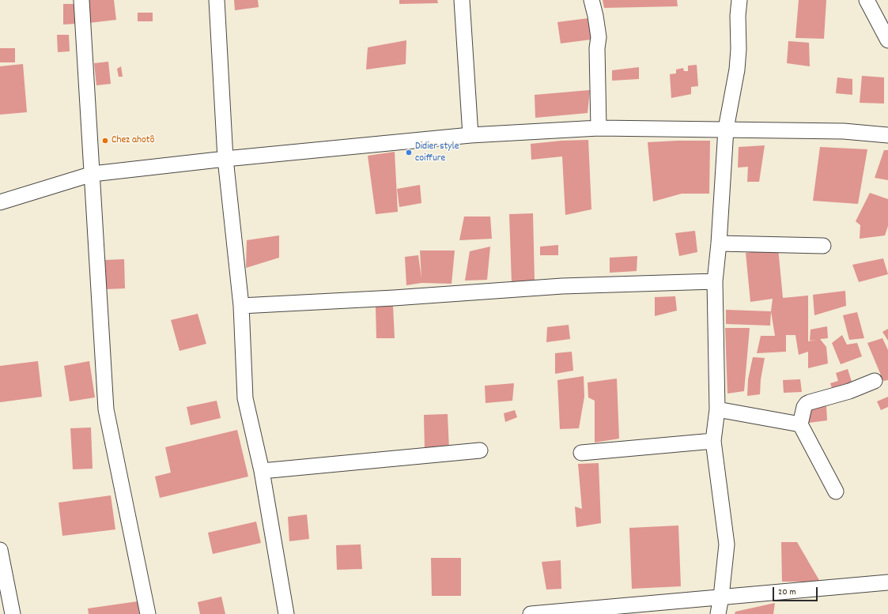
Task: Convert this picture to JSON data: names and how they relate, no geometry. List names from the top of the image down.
{
  "places": ["Chez ahotô", "Didier style coiffure"],
  "scale_bar": "20 m"
}
